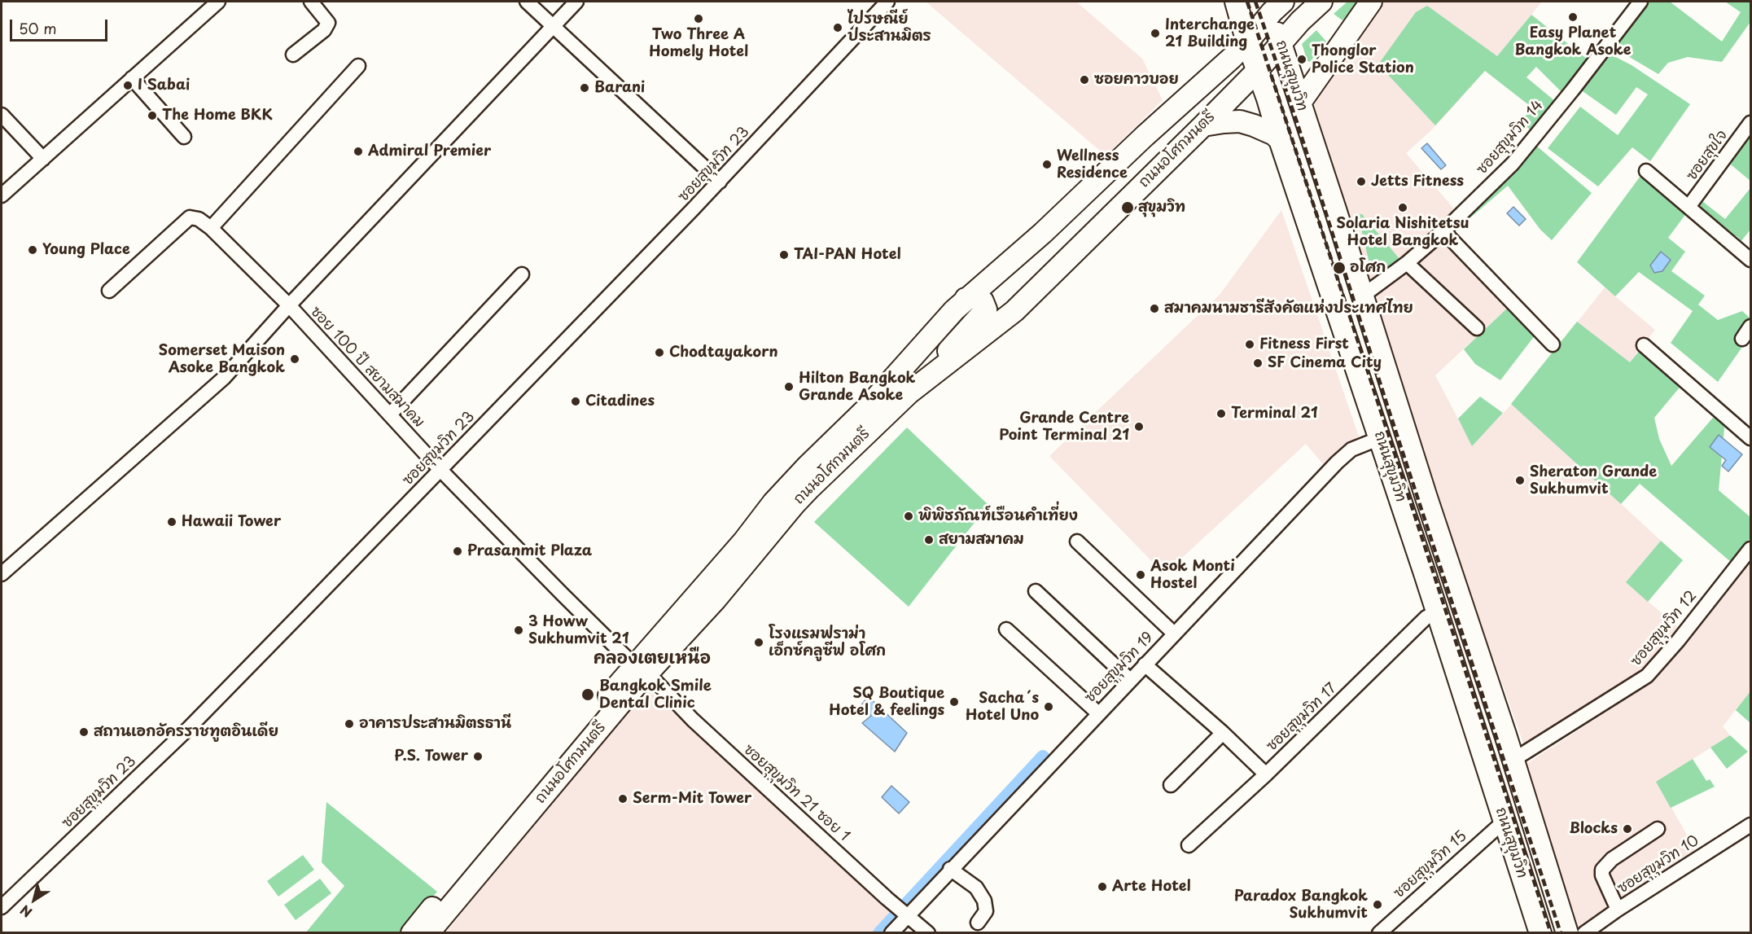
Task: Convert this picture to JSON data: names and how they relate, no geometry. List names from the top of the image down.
{
  "streets": {
    "main road": ["ถนนสุขุมวิท", "ถนนอโศกมนตรี"],
    "street": [
      "ซอยสุขุมวิท 14",
      "ซอยสุขใจ",
      "ซอยสุขุมวิท 23",
      "ซอย 100 ปี สยามสมาคม",
      "ซอยสุขุมวิท 12",
      "ซอยสุขุมวิท 19",
      "ซอยสุขุมวิท 17",
      "ซอยสุขุมวิท 21 ซอย 1",
      "ซอยสุขุมวิท 15",
      "ซอยสุขุมวิท 10"
    ]
  },
  "crossings": [
    ["ถนนสุขุมวิท", "ซอยสุขุมวิท 14"],
    ["ถนนสุขุมวิท", "ถนนอโศกมนตรี"],
    ["ถนนสุขุมวิท", "ซอยสุขุมวิท 12"],
    ["ถนนสุขุมวิท", "ซอยสุขุมวิท 19"],
    ["ถนนสุขุมวิท", "ซอยสุขุมวิท 17"],
    ["ถนนสุขุมวิท", "ซอยสุขุมวิท 15"],
    ["ถนนอโศกมนตรี", "ซอย 100 ปี สยามสมาคม"],
    ["ถนนอโศกมนตรี", "ซอยสุขุมวิท 21 ซอย 1"],
    ["ซอยสุขุมวิท 23", "ซอย 100 ปี สยามสมาคม"],
    ["ซอย 100 ปี สยามสมาคม", "ซอยสุขุมวิท 21 ซอย 1"],
    ["ซอยสุขุมวิท 19", "ซอยสุขุมวิท 21 ซอย 1"]
  ],
  "districts": ["คลองเตยเหนือ"],
  "places": [
    "Easy Planet Bangkok Asoke",
    "Two Three A Homely Hotel",
    "ไปรษณีย์ ประสานมิตร",
    "Interchange 21 Building",
    "Thonglor Police Station",
    "ซอยคาวบอย",
    "I Sabai",
    "Barani",
    "The Home BKK",
    "Admiral Premier",
    "Wellness Residence",
    "Jetts Fitness",
    "สุขุมวิท",
    "Solaria Nishitetsu Hotel Bangkok",
    "Young Place",
    "TAI-PAN Hotel",
    "อโศก",
    "สมาคมนามธารีสังคัตแห่งประเทศไทย",
    "Fitness First",
    "Chodtayakorn",
    "Somerset Maison Asoke Bangkok",
    "SF Cinema City",
    "Hilton Bangkok Grande Asoke",
    "Citadines",
    "Terminal 21",
    "Grande Centre Point Terminal 21",
    "Sheraton Grande Sukhumvit",
    "พิพิธภัณฑ์เรือนคำเที่ยง",
    "Hawaii Tower",
    "สยามสมาคม",
    "Prasanmit Plaza",
    "Asok Monti Hostel",
    "3 Howw Sukhumvit 21",
    "โรงแรมฟูราม่า เอ็กซ์คลูซีฟ อโศก",
    "Bangkok Smile Dental Clinic",
    "SQ Boutique Hotel & feelings",
    "Sacha´s Hotel Uno",
    "อาคารประสานมิตรธานี",
    "สถานเอกอัครราชทูตอินเดีย",
    "P.S. Tower",
    "Serm-Mit Tower",
    "Blocks",
    "Arte Hotel",
    "Paradox Bangkok Sukhumvit"
  ],
  "scale_bar": "50 m",
  "north": "bottom left"
}
